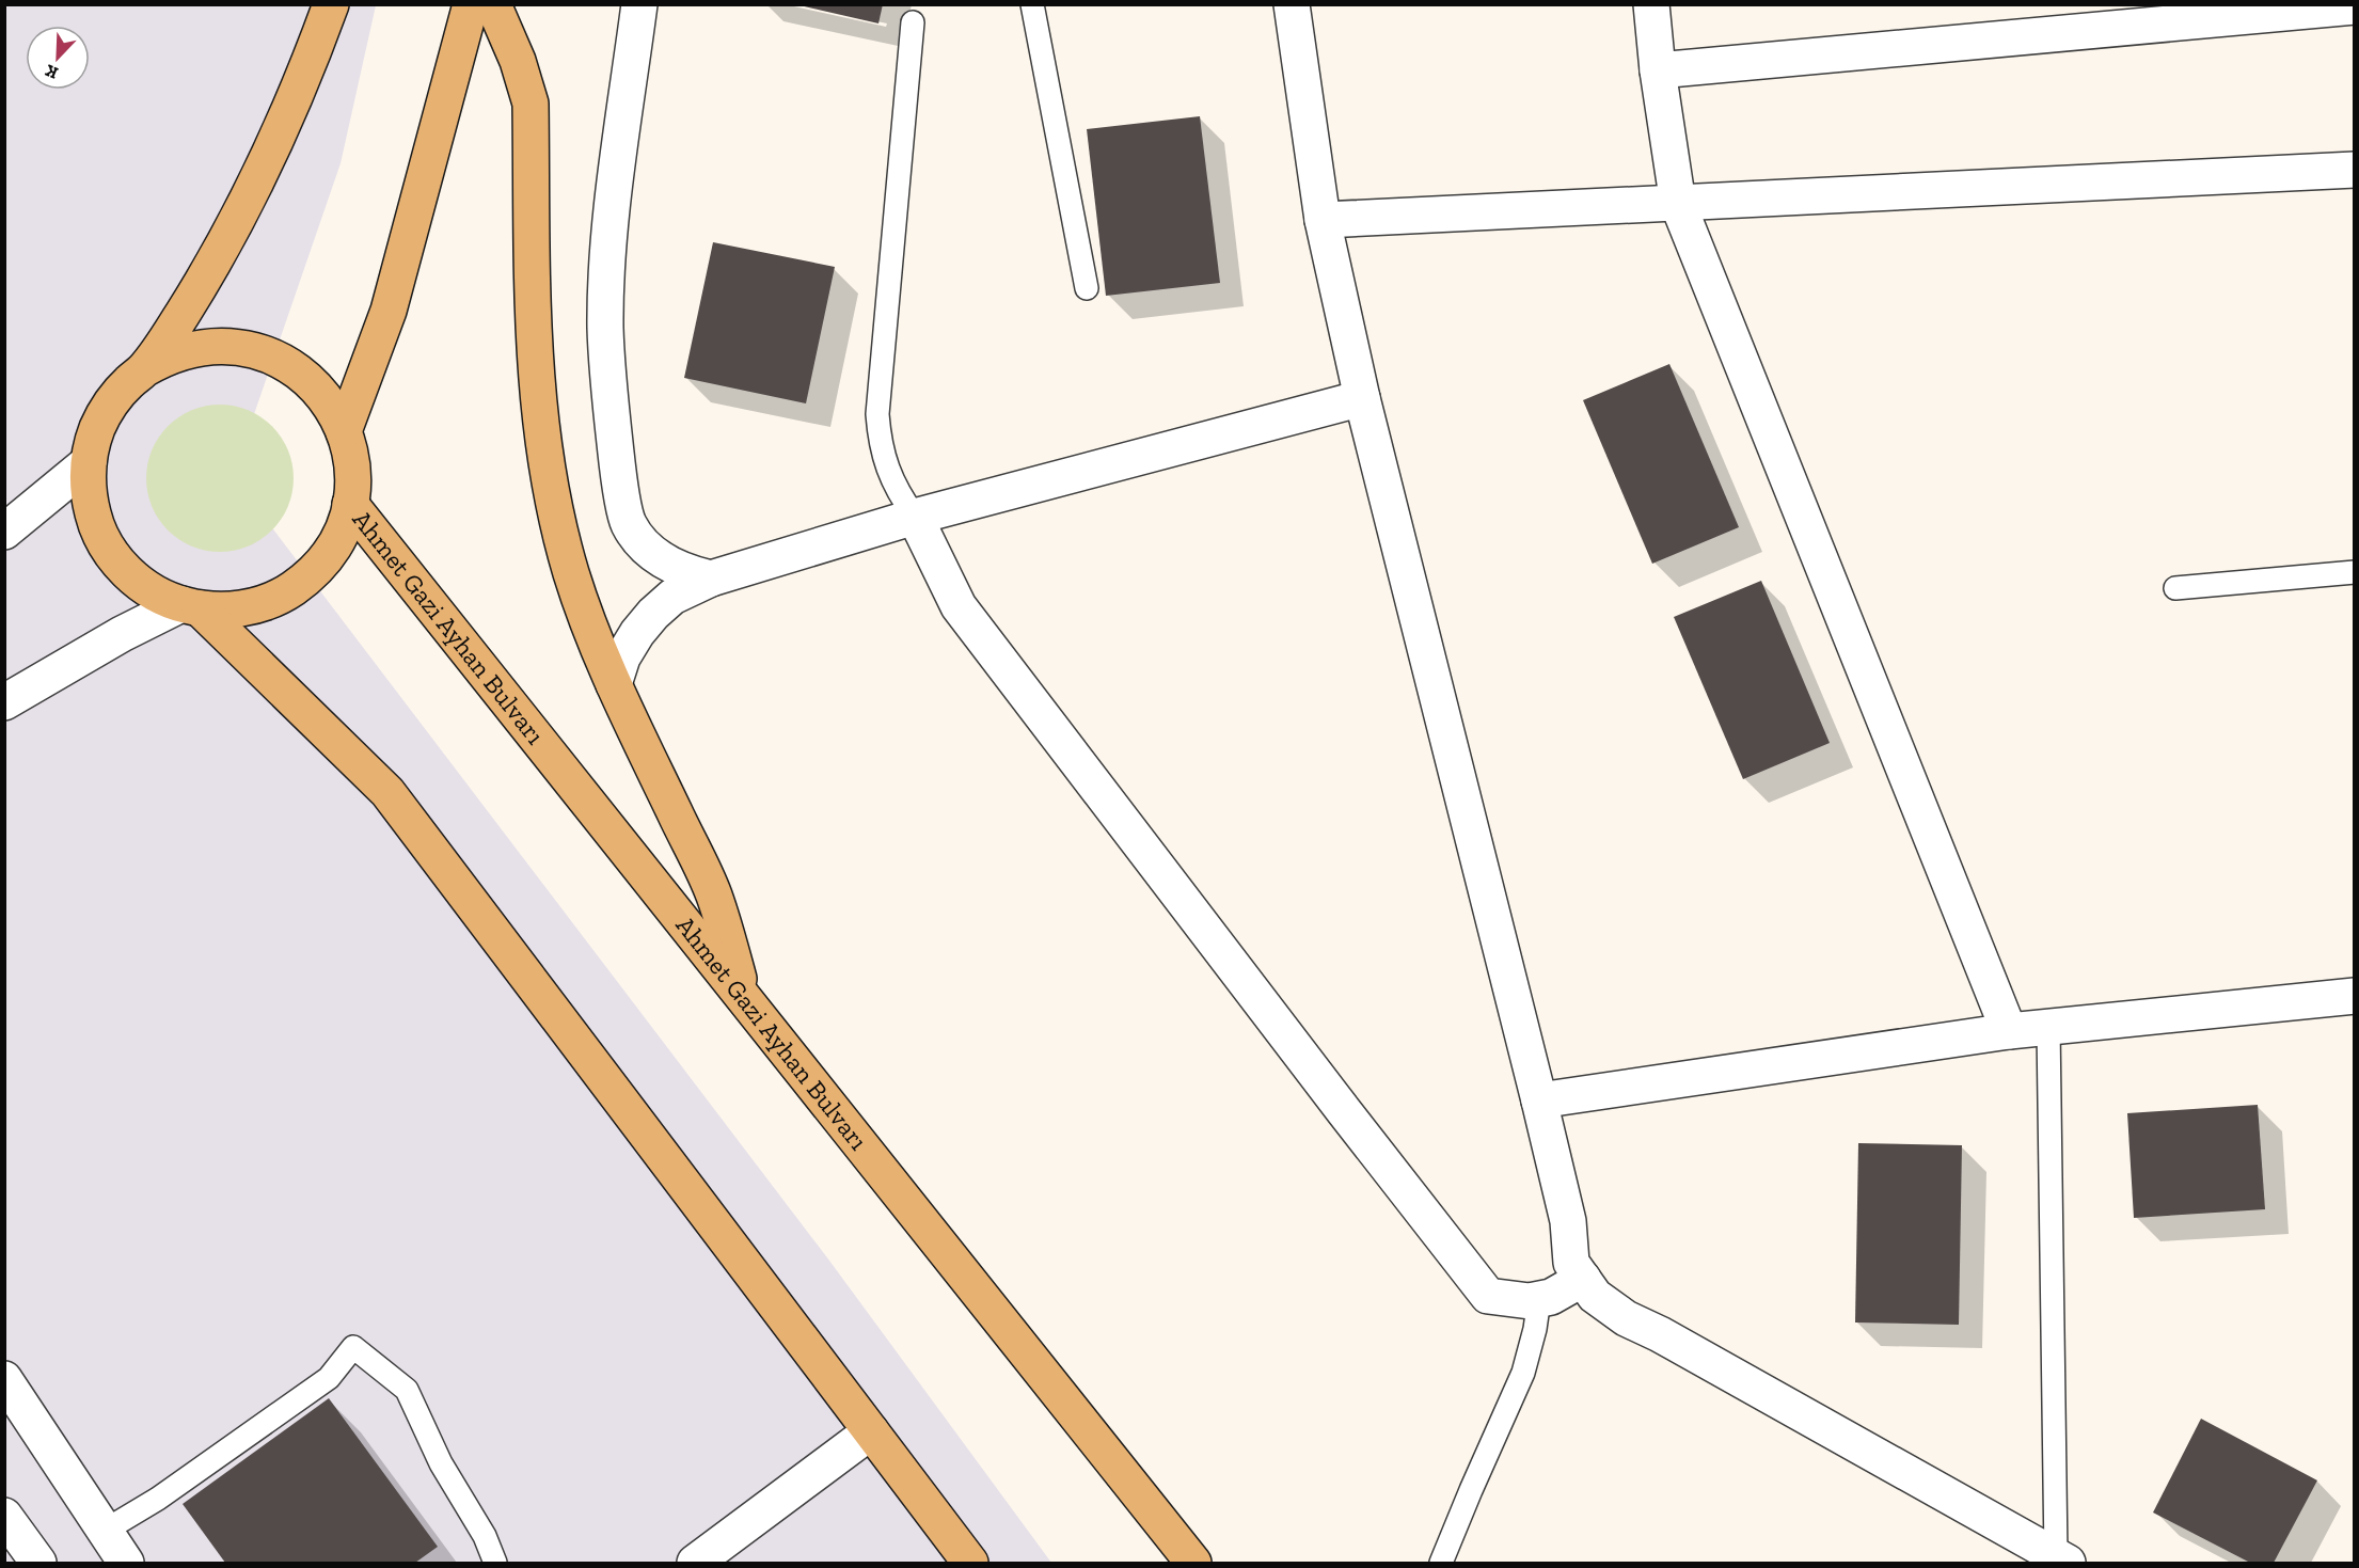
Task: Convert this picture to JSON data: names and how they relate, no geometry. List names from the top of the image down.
{
  "streets": {
    "main road": ["Ahmet Gazi Ayhan Bulvarı"]
  },
  "north": "bottom left"
}
